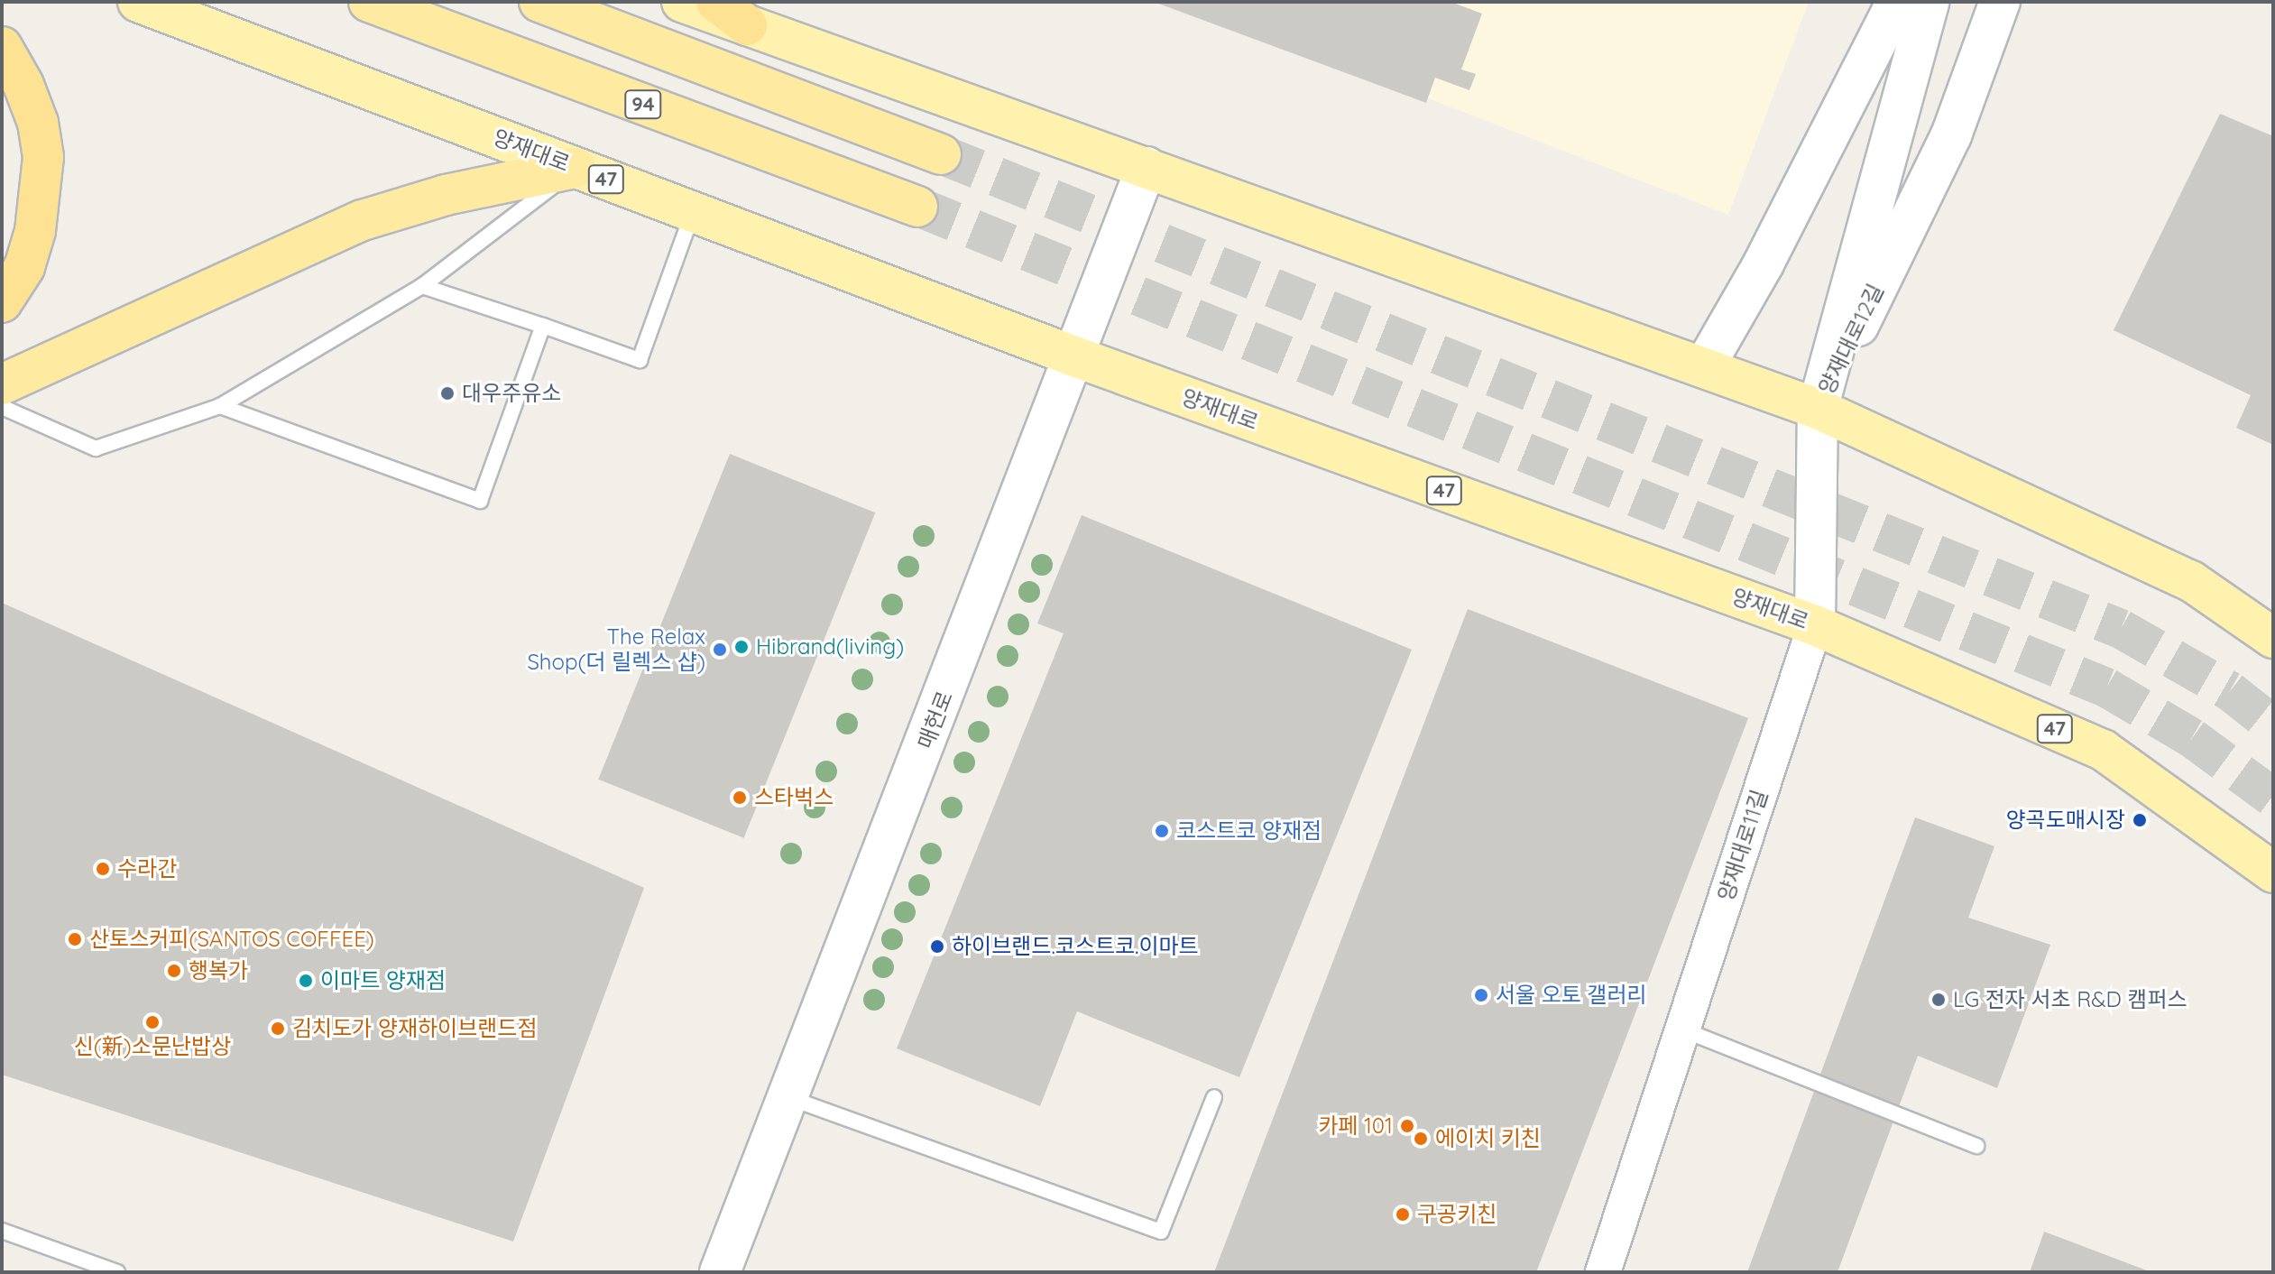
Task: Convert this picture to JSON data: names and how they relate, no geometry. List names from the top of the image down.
{
  "streets": {
    "highway": ["94"],
    "main road": [
      "양재대로",
      "47",
      "양재대로12길",
      "매헌로",
      "양재대로11길"
    ]
  },
  "crossings": [
    ["양재대로", "매헌로"],
    ["양재대로", "양재대로11길"],
    ["양재대로12길", "양재대로11길"]
  ],
  "places": [
    "대우주유소",
    "Hibrand(living)",
    "The Relax Shop(더 릴렉스 샵)",
    "스타벅스",
    "양곡도매시장",
    "코스트코 양재점",
    "수라간",
    "산토스커피(SANTOS COFFEE)",
    "하이브랜드.코스트코.이마트",
    "행복가",
    "이마트 양재점",
    "서울 오토 갤러리",
    "LG 전자 서초 R&D 캠퍼스",
    "신(新)소문난밥상",
    "김치도가 양재하이브랜드점",
    "카페 101",
    "에이치 키친",
    "구공키친"
  ]
}
